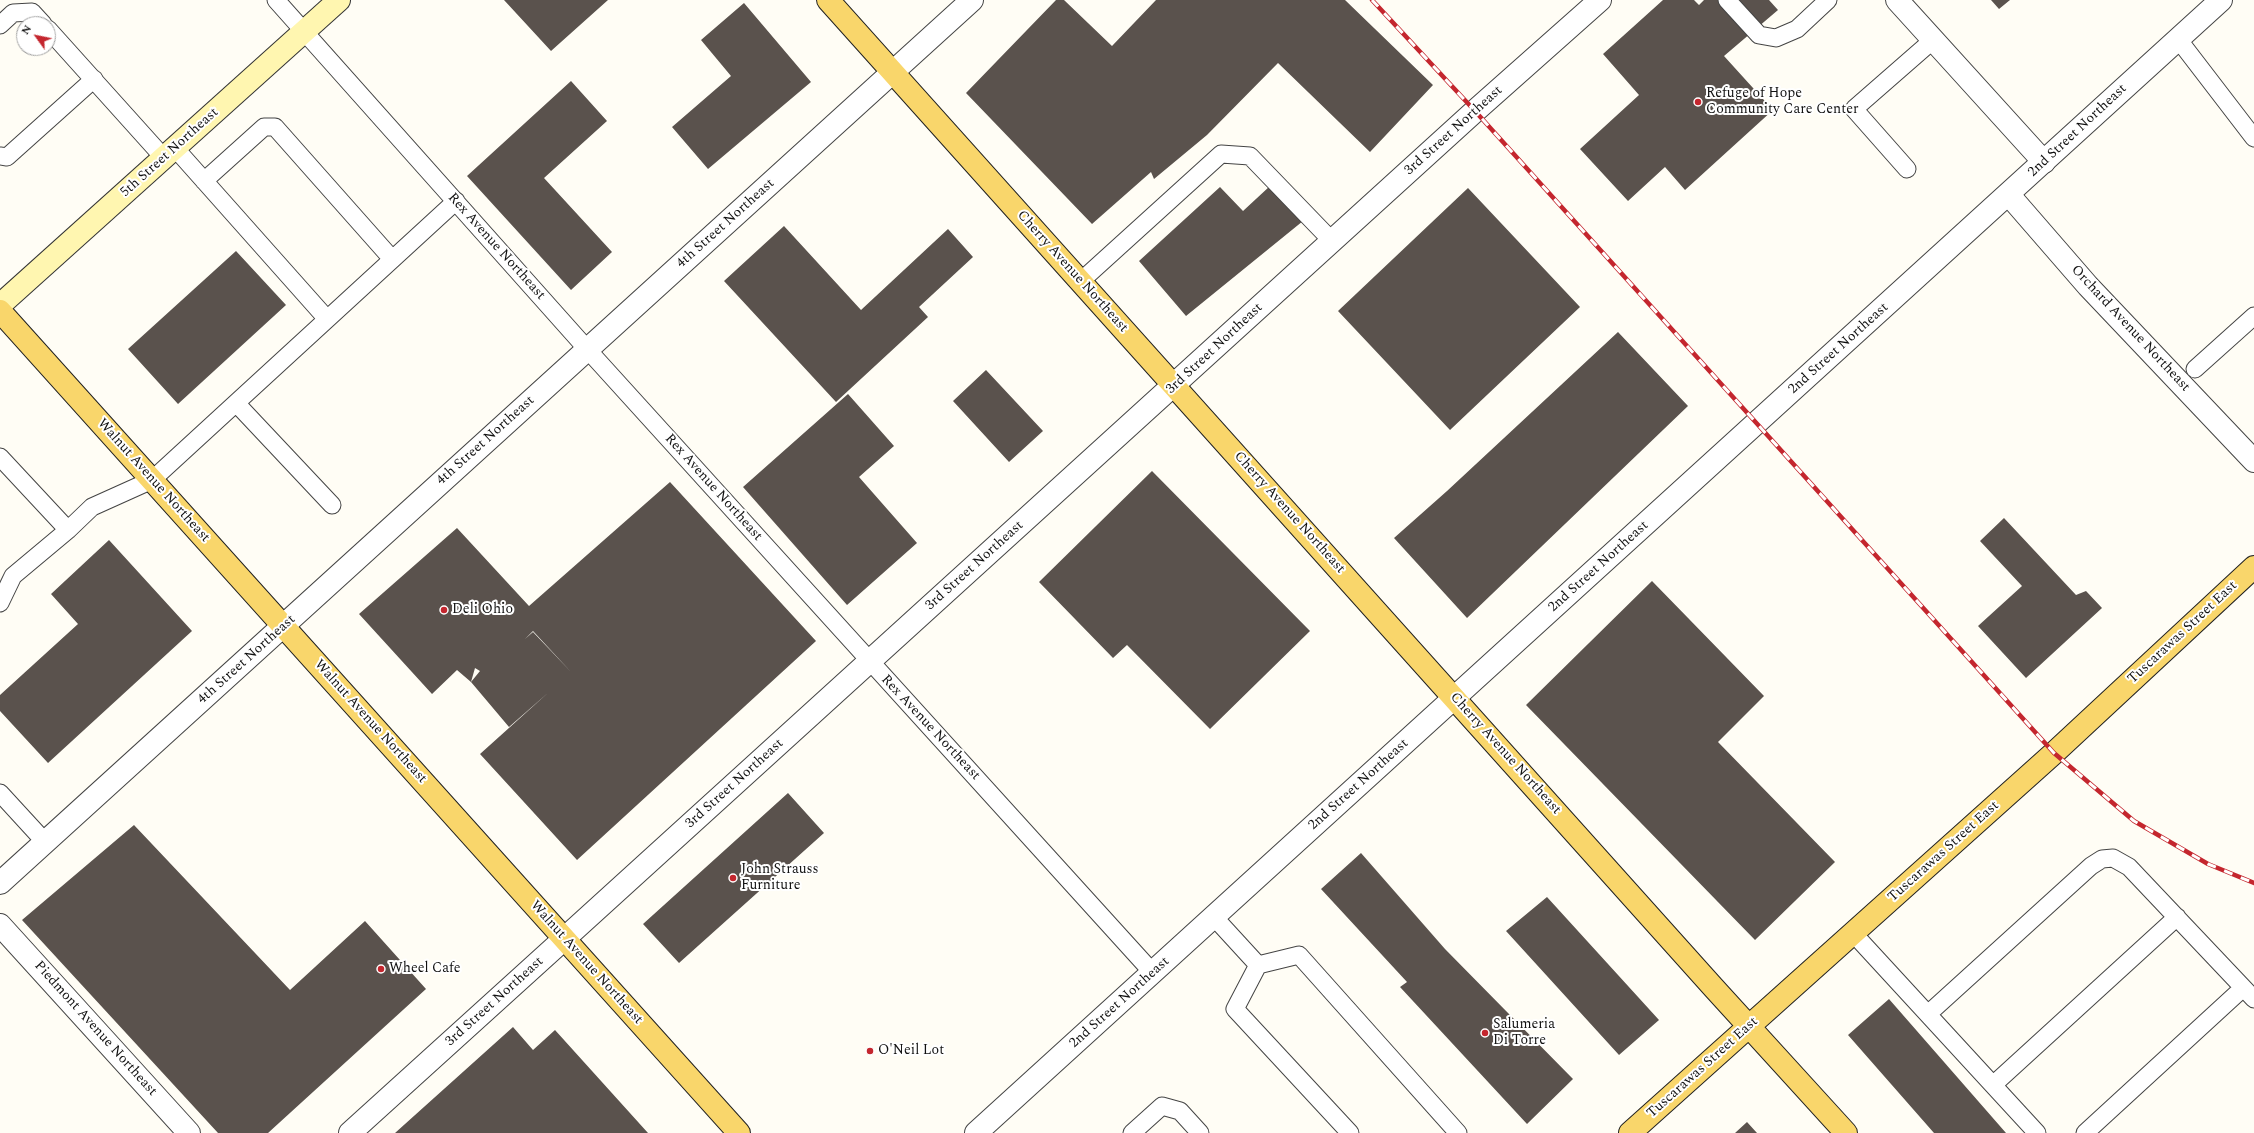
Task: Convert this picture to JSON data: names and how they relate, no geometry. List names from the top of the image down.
{
  "streets": {
    "main road": [
      "5th Street Northeast",
      "Cherry Avenue Northeast",
      "Walnut Avenue Northeast",
      "Tuscarawas Street East"
    ],
    "street": [
      "3rd Street Northeast",
      "2nd Street Northeast",
      "4th Street Northeast",
      "Orchard Avenue Northeast",
      "Piedmont Avenue Northeast"
    ],
    "lane": ["Rex Avenue Northeast"]
  },
  "crossings": [
    ["3rd Street Northeast", "Rex Avenue Northeast"],
    ["3rd Street Northeast", "Cherry Avenue Northeast"],
    ["3rd Street Northeast", "Walnut Avenue Northeast"],
    ["2nd Street Northeast", "Rex Avenue Northeast"],
    ["2nd Street Northeast", "Cherry Avenue Northeast"],
    ["2nd Street Northeast", "Orchard Avenue Northeast"],
    ["5th Street Northeast", "Rex Avenue Northeast"],
    ["4th Street Northeast", "Rex Avenue Northeast"],
    ["4th Street Northeast", "Cherry Avenue Northeast"],
    ["4th Street Northeast", "Walnut Avenue Northeast"],
    ["Cherry Avenue Northeast", "Tuscarawas Street East"]
  ],
  "places": [
    "Refuge of Hope Community Care Center",
    "Deli Ohio",
    "John Strauss Furniture",
    "Wheel Cafe",
    "Salumeria Di Torre",
    "O'Neil Lot"
  ],
  "north": "top left"
}
